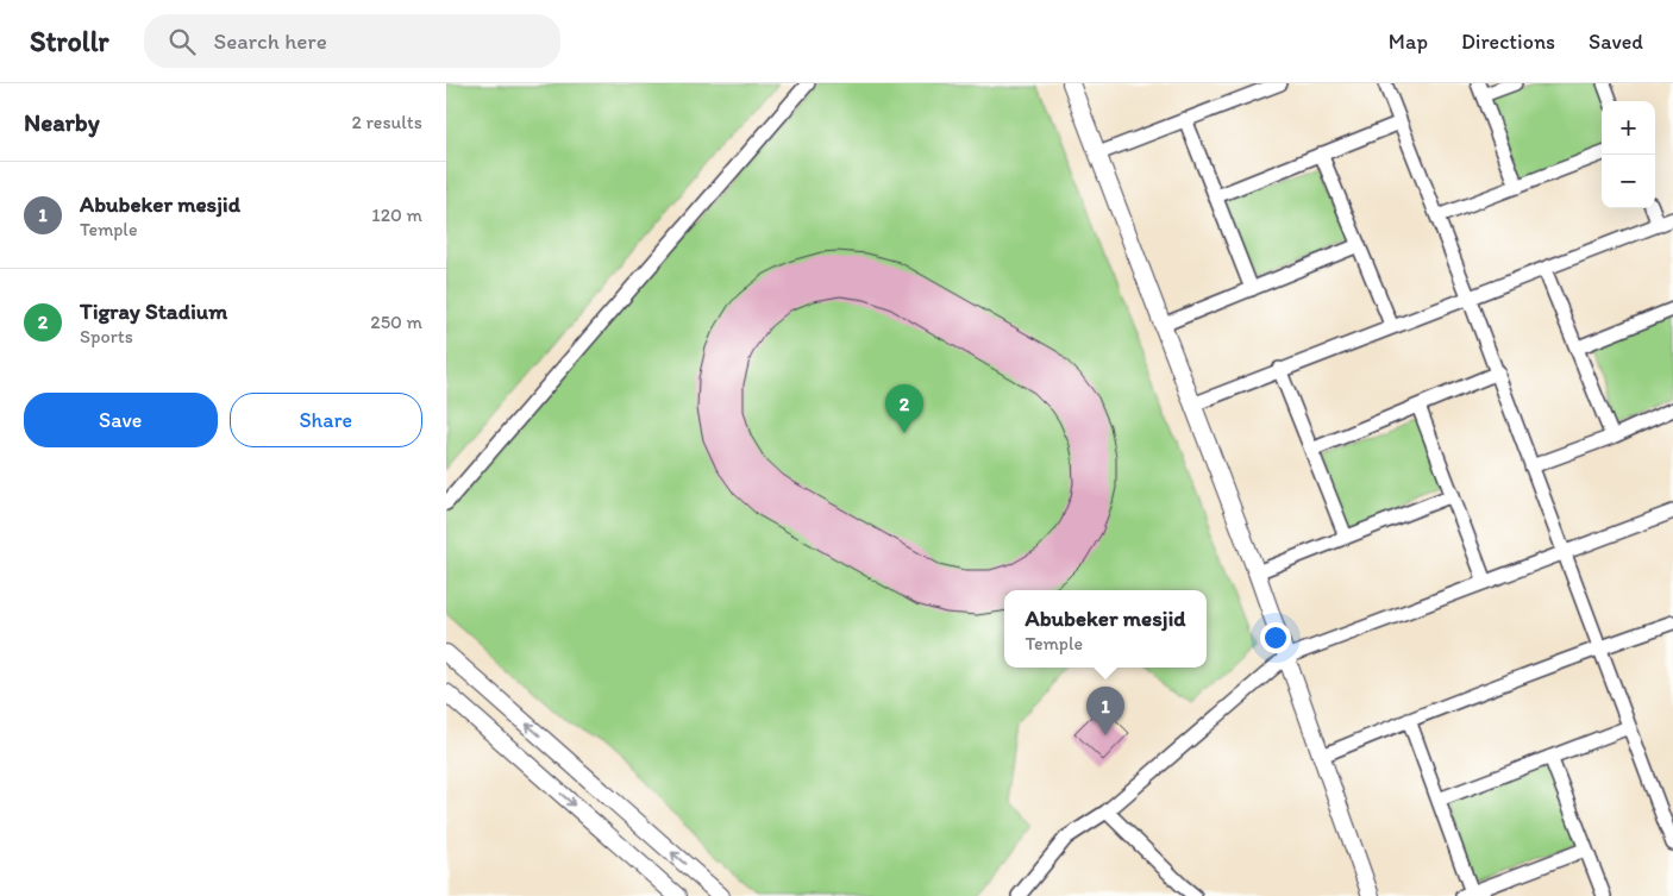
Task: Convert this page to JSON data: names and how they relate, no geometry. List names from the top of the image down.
{
  "page": {
    "header": "Strollr",
    "search": "Search here",
    "nav": ["Map", "Directions", "Saved"],
    "heading": ["Nearby", "2 results"],
    "map_buttons": ["+", "−"],
    "list": [
      {
        "mark": "1",
        "name": "Abubeker mesjid",
        "note": "Temple",
        "value": "120 m"
      },
      {
        "mark": "2",
        "name": "Tigray Stadium",
        "note": "Sports",
        "value": "250 m"
      }
    ],
    "buttons": ["Save", "Share"],
    "pins": ["2", "1"],
    "popup": ["Abubeker mesjid", "Temple"]
  }
}
